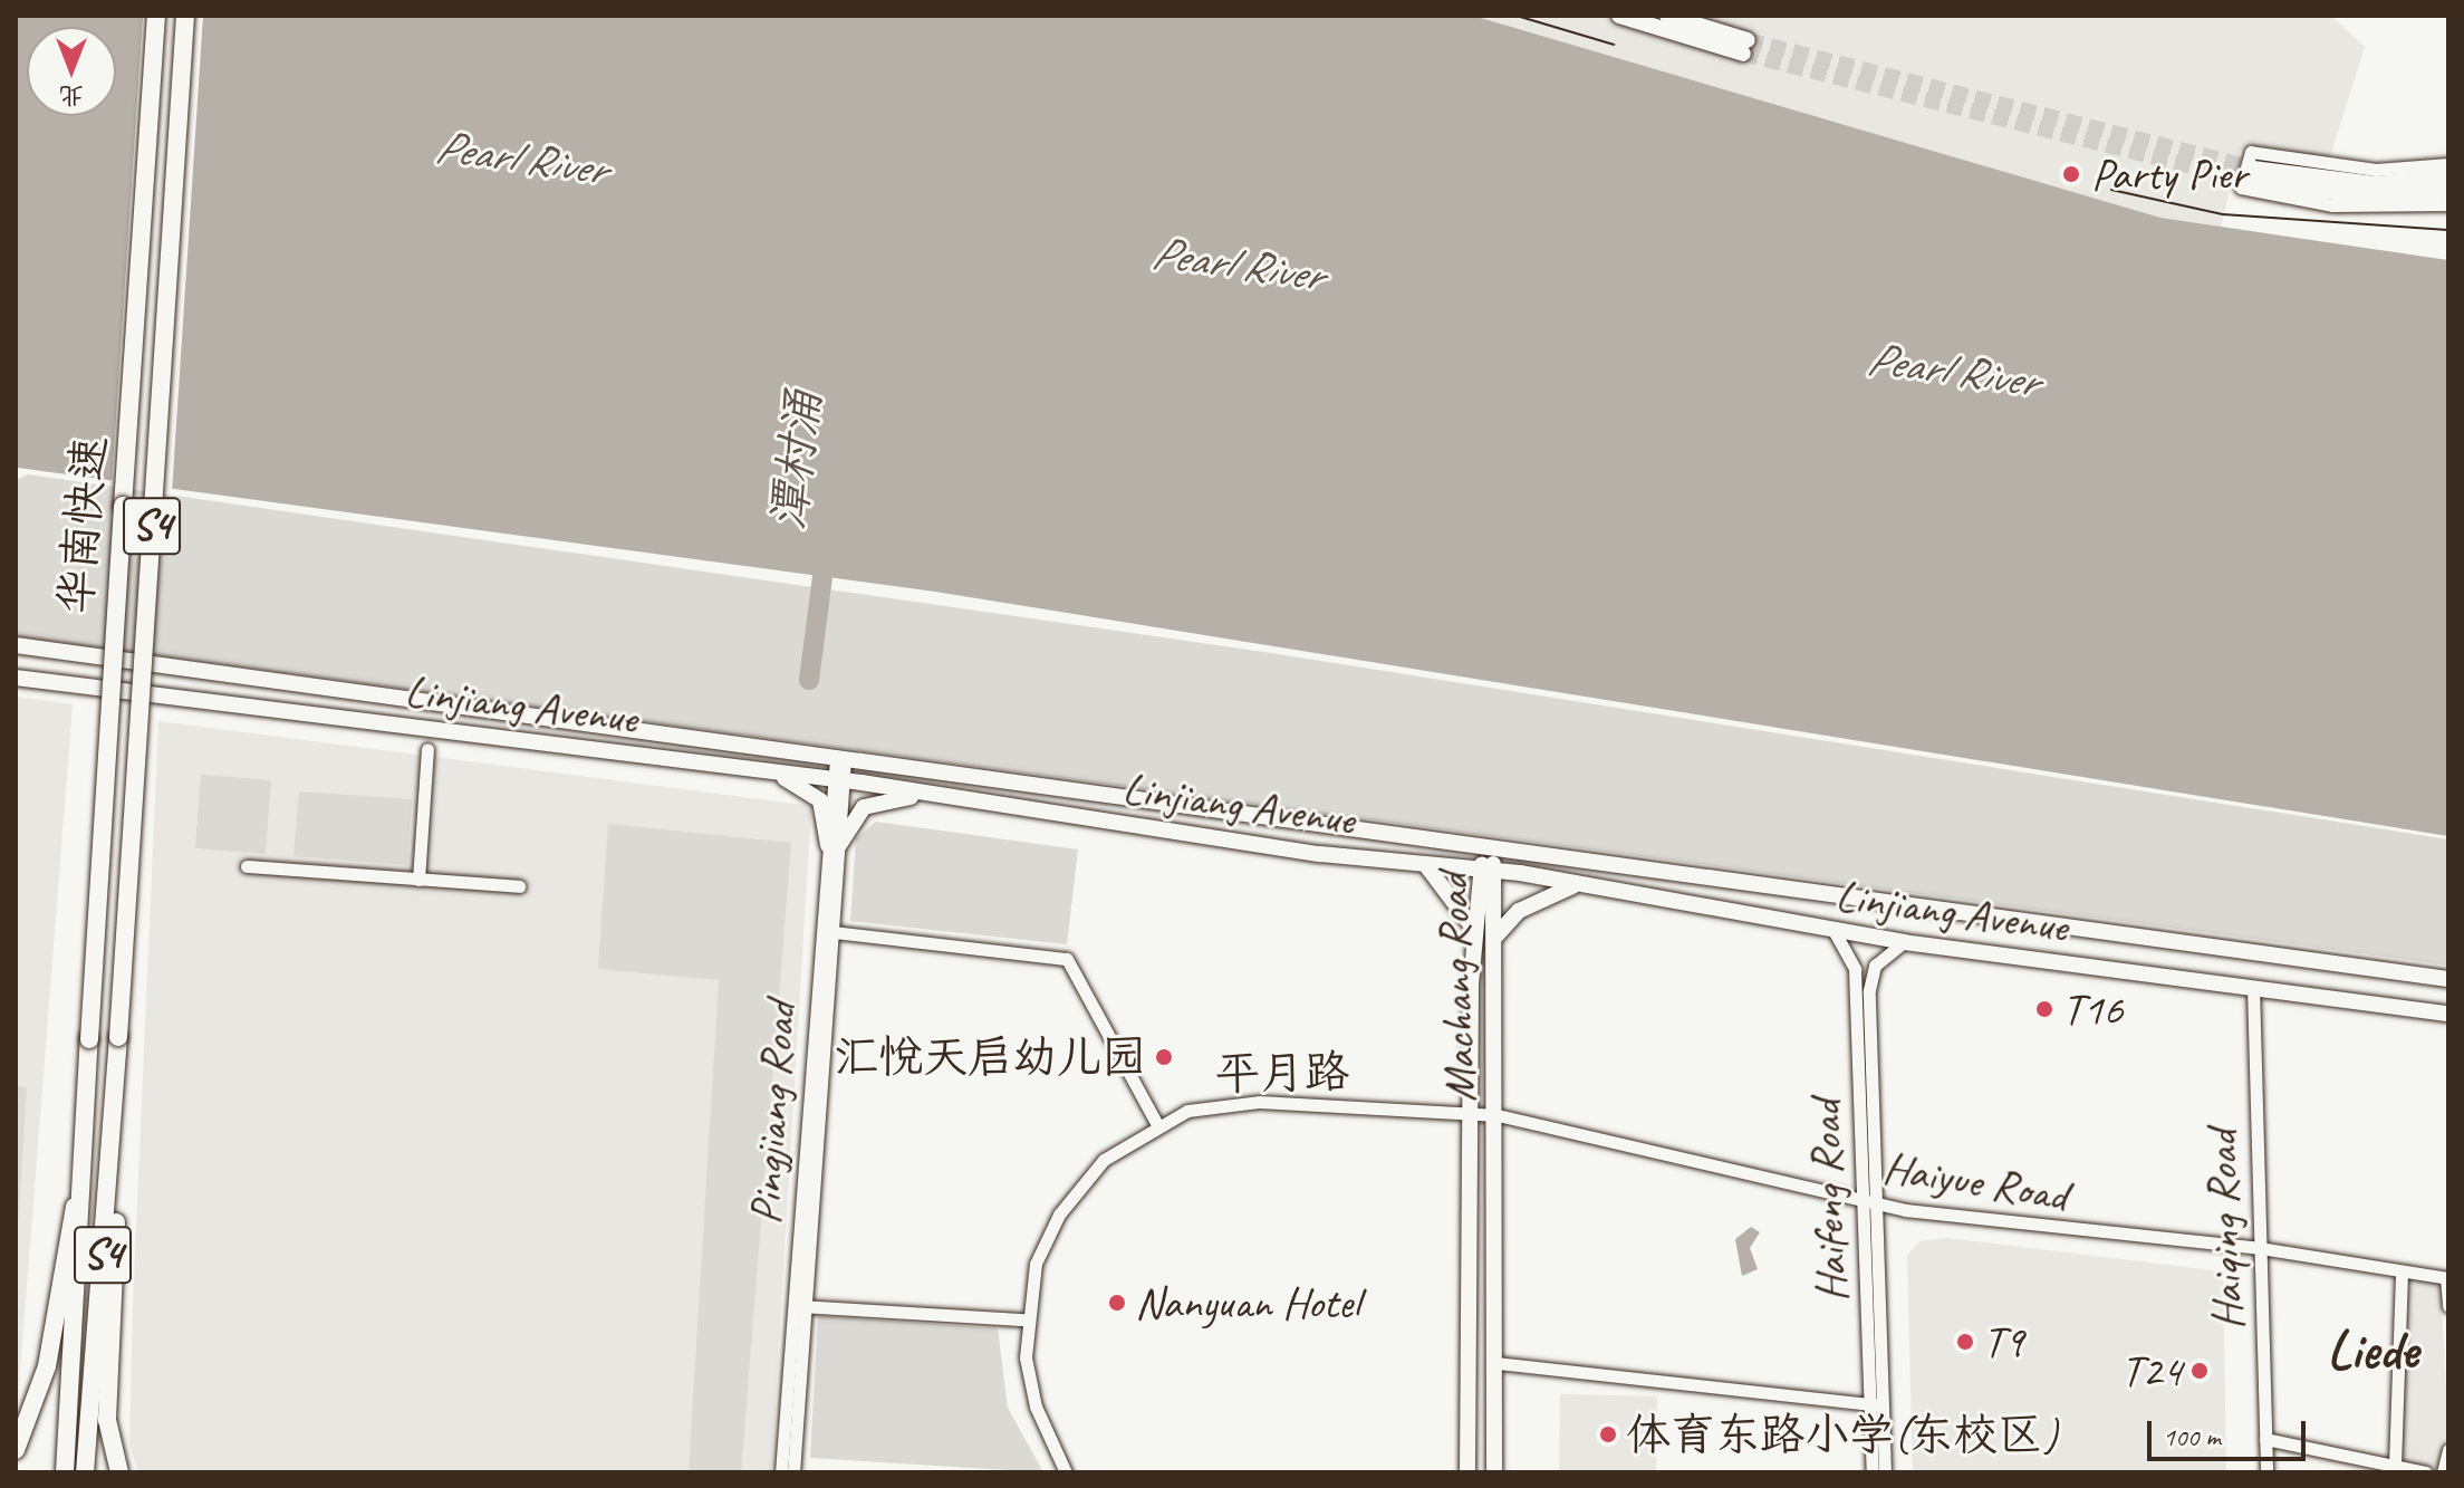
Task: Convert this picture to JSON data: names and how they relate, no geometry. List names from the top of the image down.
{
  "streets": {
    "highway": ["华南快速", "S4"],
    "main road": ["Linjiang Avenue", "Machang Road"],
    "street": [
      "平月路",
      "Pingjiang Road",
      "Haiyue Road",
      "Haifeng Road",
      "Haiqing Road"
    ]
  },
  "crossings": [
    ["华南快速", "S4"],
    ["Linjiang Avenue", "Machang Road"],
    ["Linjiang Avenue", "Pingjiang Road"],
    ["Linjiang Avenue", "Haifeng Road"],
    ["Linjiang Avenue", "Haiqing Road"],
    ["Machang Road", "平月路"],
    ["Machang Road", "Haiyue Road"],
    ["平月路", "Haiyue Road"],
    ["Haiyue Road", "Haifeng Road"],
    ["Haiyue Road", "Haiqing Road"]
  ],
  "districts": ["Liede"],
  "water": ["Pearl River", "潭村涌"],
  "places": [
    "Party Pier",
    "T16",
    "汇悦天启幼儿园",
    "Nanyuan Hotel",
    "T9",
    "T24",
    "体育东路小学(东校区)"
  ],
  "scale_bar": "100 m",
  "north": "bottom"
}
